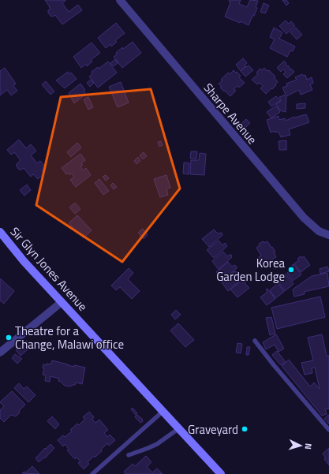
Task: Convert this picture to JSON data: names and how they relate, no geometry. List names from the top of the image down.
{
  "streets": {
    "main road": ["Sir Glyn Jones Avenue"],
    "street": ["Sharpe Avenue"]
  },
  "places": ["Korea Garden Lodge", "Theatre for a Change, Malawi office", "Graveyard"],
  "north": "right"
}
